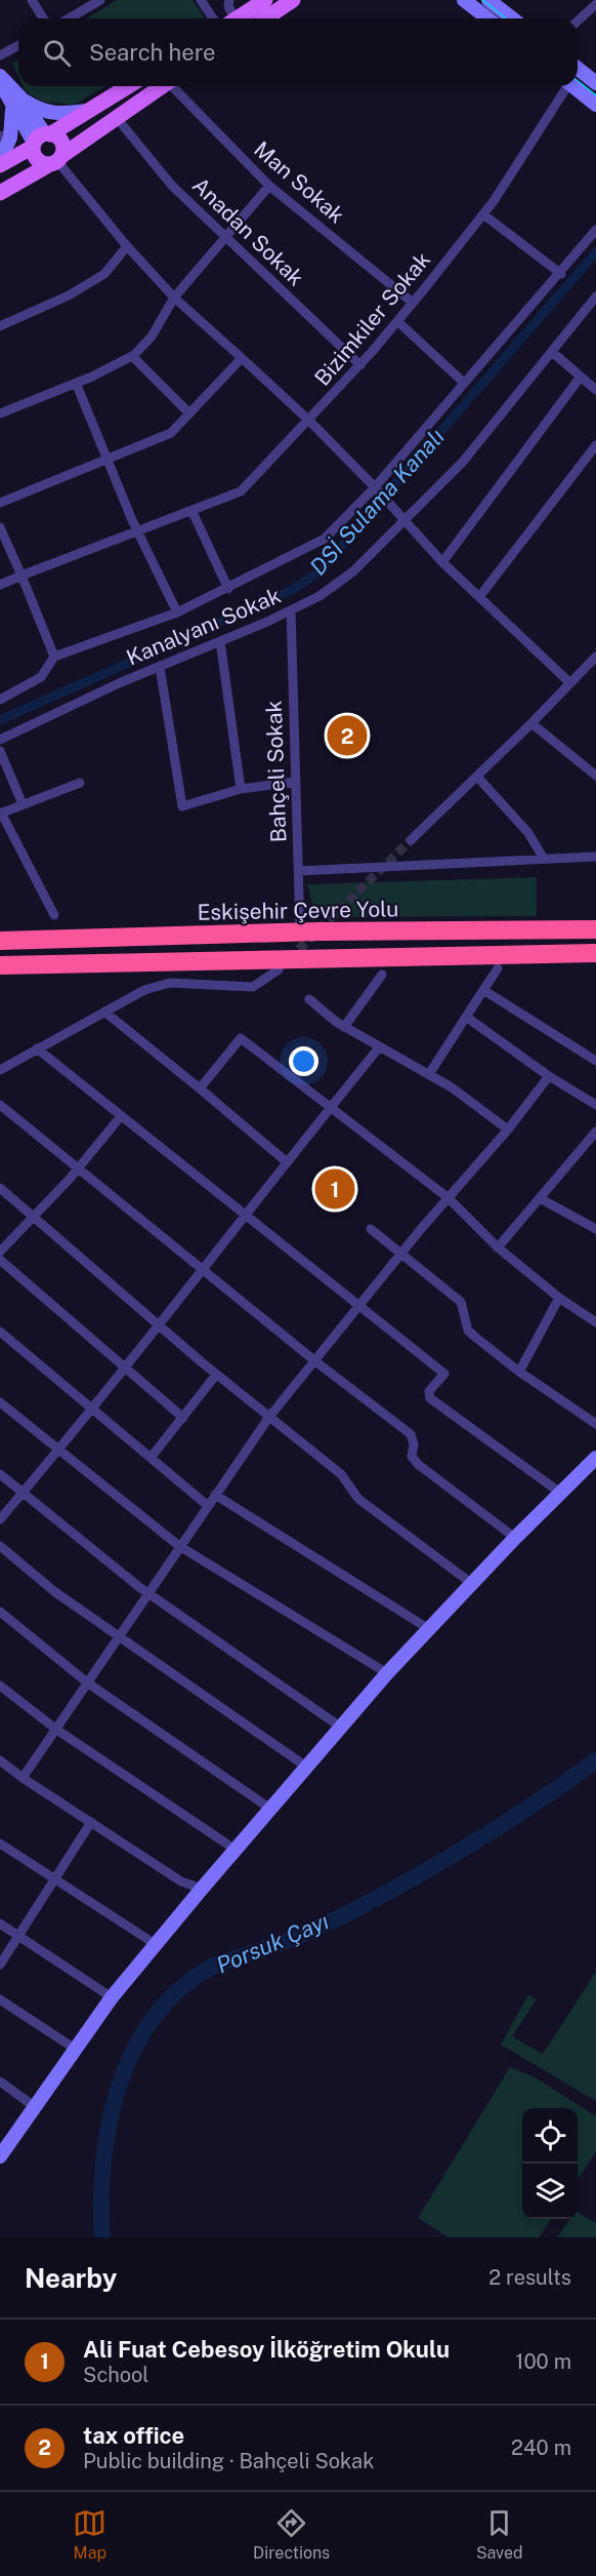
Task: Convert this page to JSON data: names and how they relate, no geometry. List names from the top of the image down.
{
  "streets": {
    "highway": ["Eskişehir Çevre Yolu"],
    "street": [
      "Man Sokak",
      "Anadan Sokak",
      "Bizimkiler Sokak",
      "Kanalyanı Sokak",
      "Bahçeli Sokak"
    ]
  },
  "crossings": [
    ["Man Sokak", "Bizimkiler Sokak"],
    ["Anadan Sokak", "Bizimkiler Sokak"],
    ["Kanalyanı Sokak", "Bahçeli Sokak"],
    ["Bahçeli Sokak", "Eskişehir Çevre Yolu"]
  ],
  "water": ["DSİ Sulama Kanalı", "Porsuk Çayı"],
  "page": {
    "search": "Search here",
    "pins": ["2", "1"],
    "heading": ["Nearby", "2 results"],
    "list": [
      {
        "mark": "1",
        "name": "Ali Fuat Cebesoy İlköğretim Okulu",
        "note": "School",
        "value": "100 m"
      },
      {
        "mark": "2",
        "name": "tax office",
        "note": "Public building · Bahçeli Sokak",
        "value": "240 m"
      }
    ],
    "nav": ["Map", "Directions", "Saved"]
  }
}
